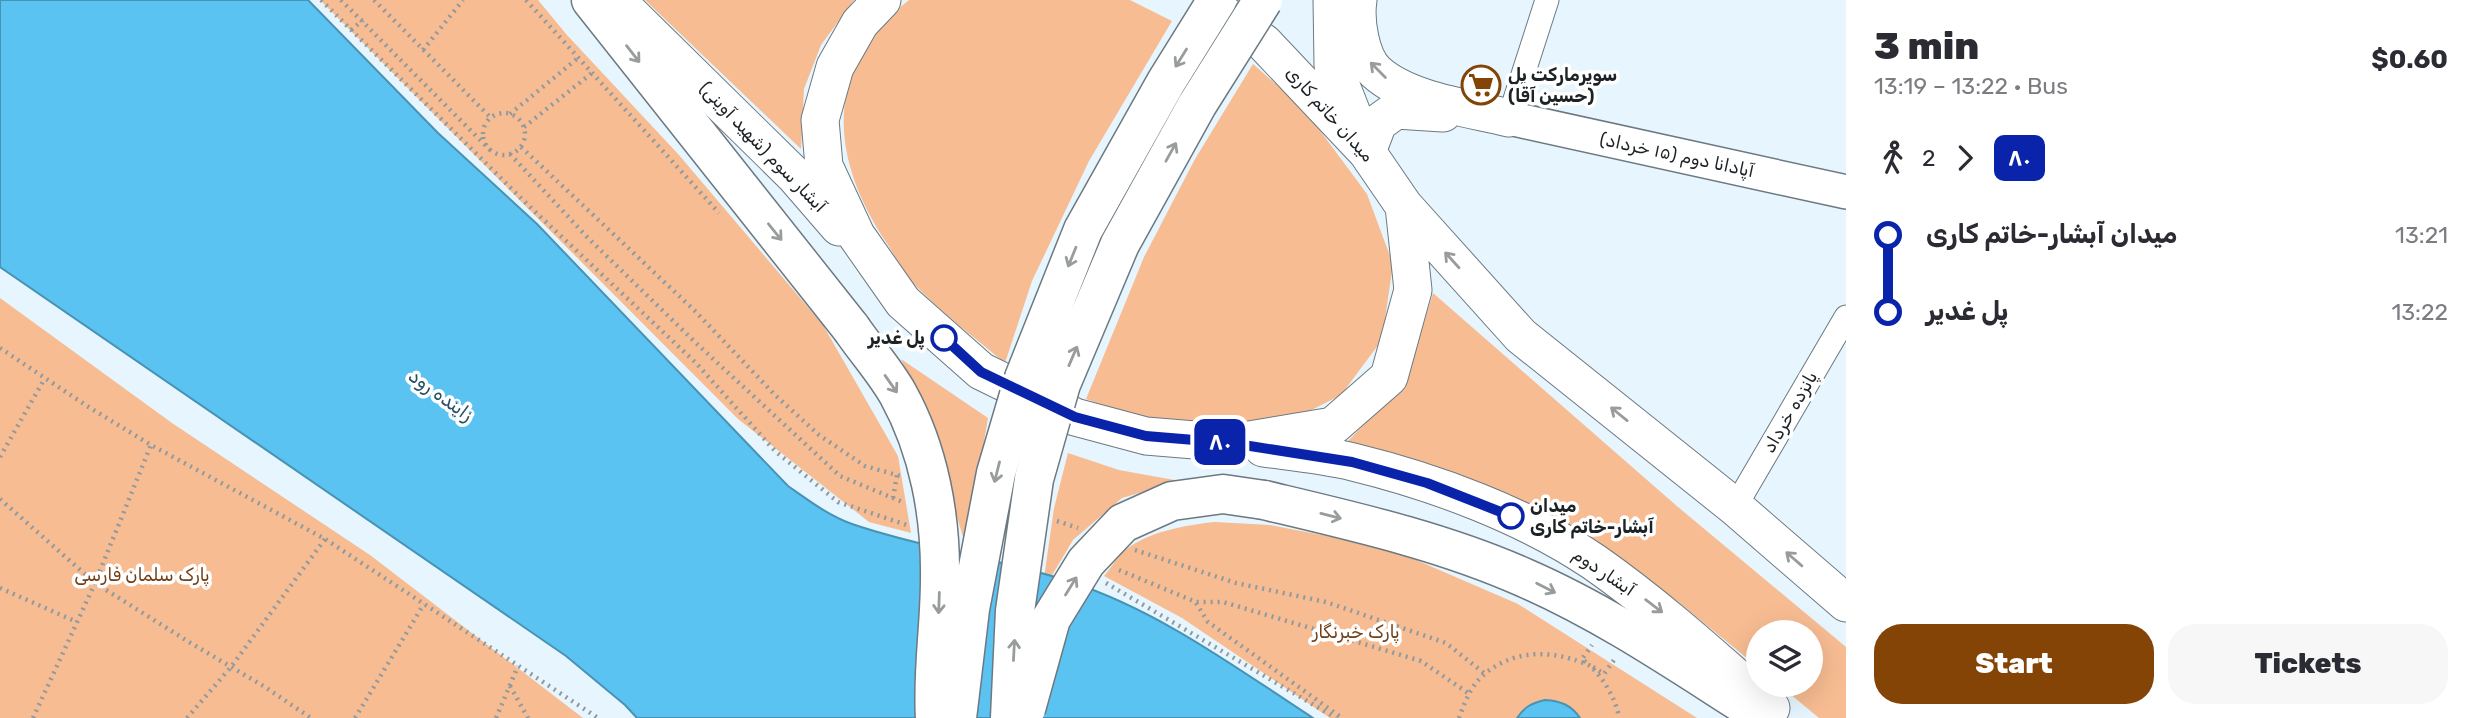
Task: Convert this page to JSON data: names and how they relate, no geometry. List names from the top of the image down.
{
  "streets": {
    "main road": [
      "میدان خاتم کاری",
      "آبشار سوم (شهید آوینی)",
      "آپادانا دوم (۱۵ خرداد)",
      "آبشار دوم"
    ],
    "street": ["پانزده خرداد"]
  },
  "crossings": [
    ["میدان خاتم کاری", "آبشار سوم (شهید آوینی)"],
    ["میدان خاتم کاری", "آبشار دوم"]
  ],
  "water": ["زاینده رود"],
  "parks": ["پارک سلمان فارسی", "پارک خبرنگار"],
  "places": {
    "supermarket": ["سوپرمارکت پل (حسین آقا)"],
    "other": ["پل غدیر", "میدان آبشار-خاتم کاری"]
  },
  "lines": ["bus line ۸۰"],
  "page": {
    "on_map": "۸۰",
    "heading": ["3 min", "13:19 – 13:22 · Bus", "$0.60"],
    "legs": ["2", "۸۰"],
    "list": [
      {
        "name": "میدان آبشار-خاتم کاری",
        "value": "13:21"
      },
      {
        "name": "پل غدیر",
        "value": "13:22"
      }
    ],
    "buttons": ["Start", "Tickets"]
  }
}
